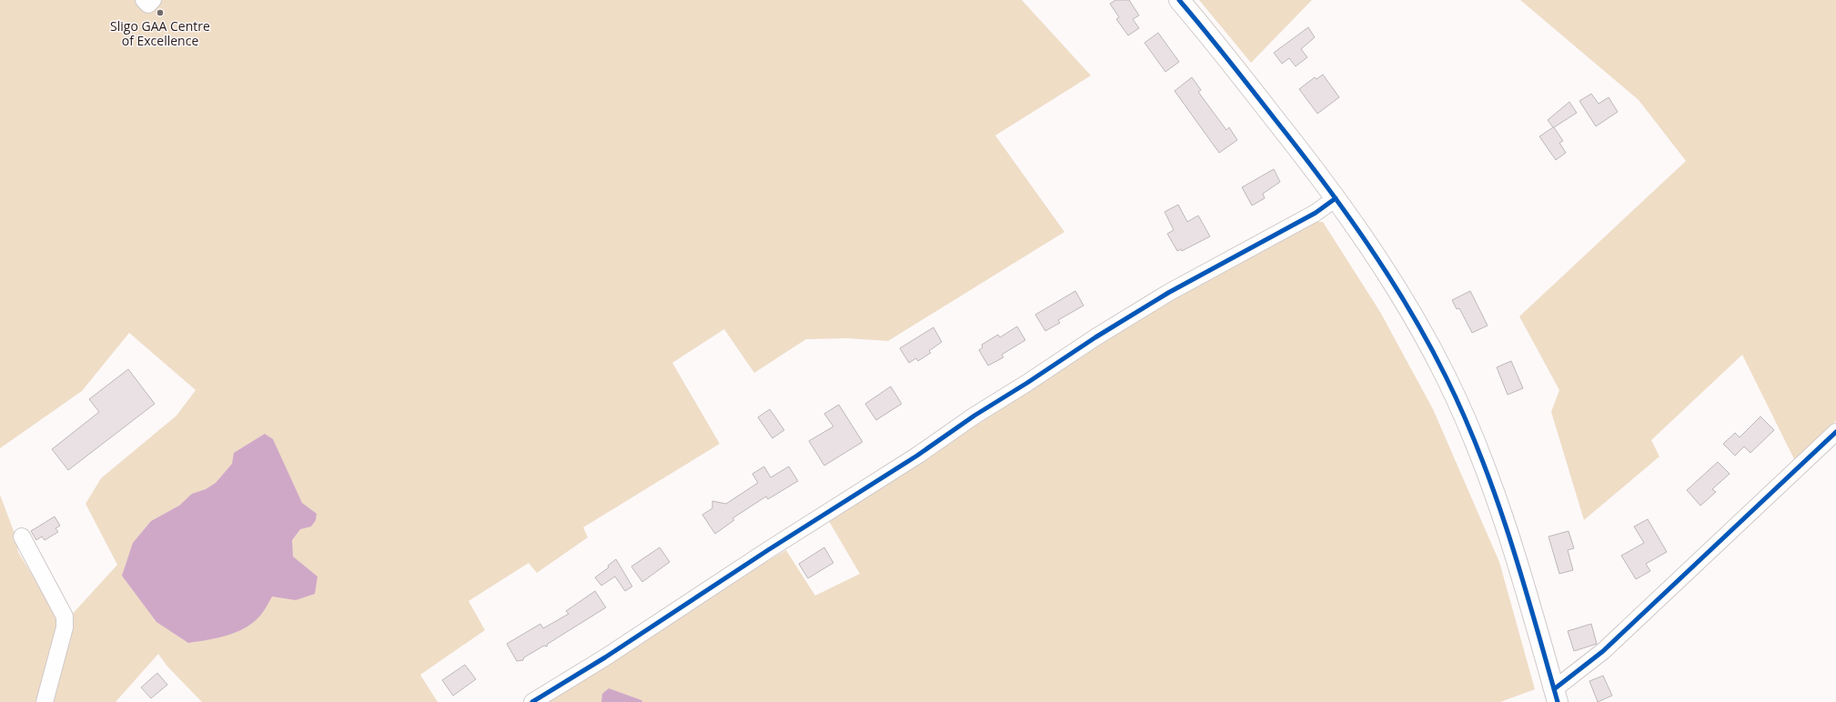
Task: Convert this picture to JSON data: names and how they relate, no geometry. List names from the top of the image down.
{
  "places": ["Sligo GAA Centre of Excellence"]
}
